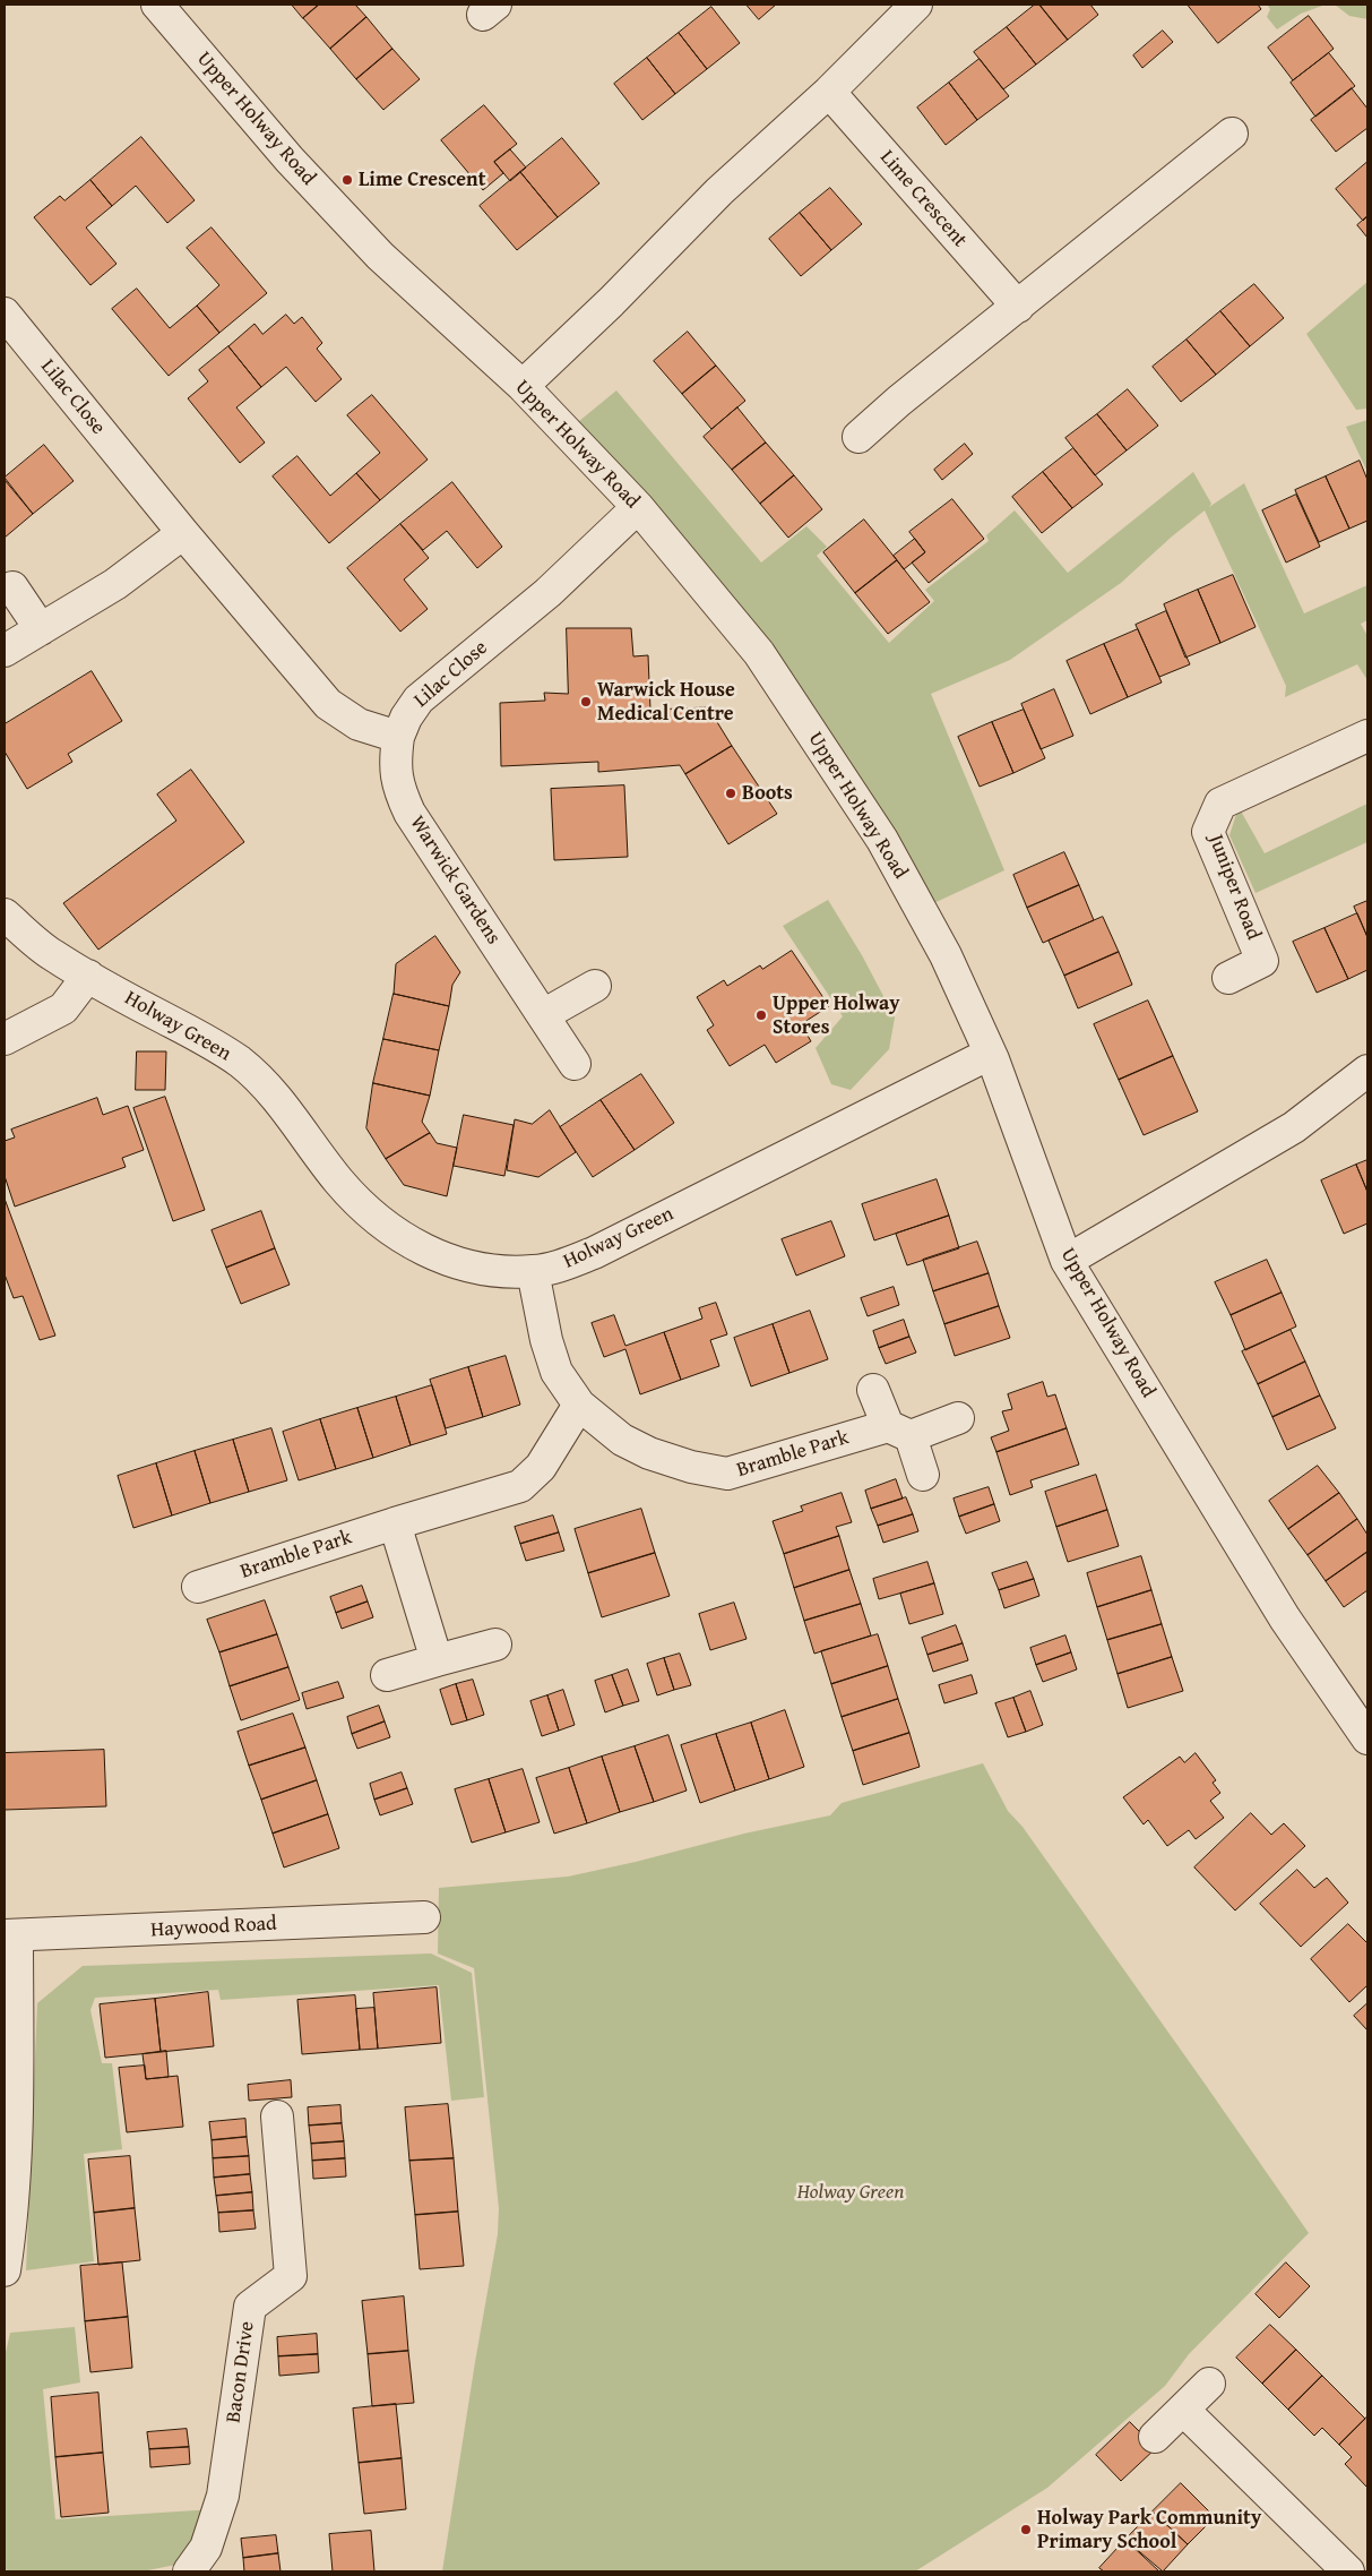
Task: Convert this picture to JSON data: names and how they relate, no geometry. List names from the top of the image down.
{
  "streets": {
    "street": [
      "Upper Holway Road",
      "Lime Crescent",
      "Lilac Close",
      "Warwick Gardens",
      "Juniper Road",
      "Holway Green",
      "Bramble Park",
      "Haywood Road",
      "Bacon Drive"
    ]
  },
  "crossings": [
    ["Upper Holway Road", "Lilac Close"],
    ["Upper Holway Road", "Holway Green"],
    ["Lilac Close", "Warwick Gardens"],
    ["Holway Green", "Bramble Park"]
  ],
  "parks": ["Holway Green"],
  "places": [
    "Lime Crescent",
    "Warwick House Medical Centre",
    "Boots",
    "Upper Holway Stores",
    "Holway Park Community Primary School"
  ]
}
